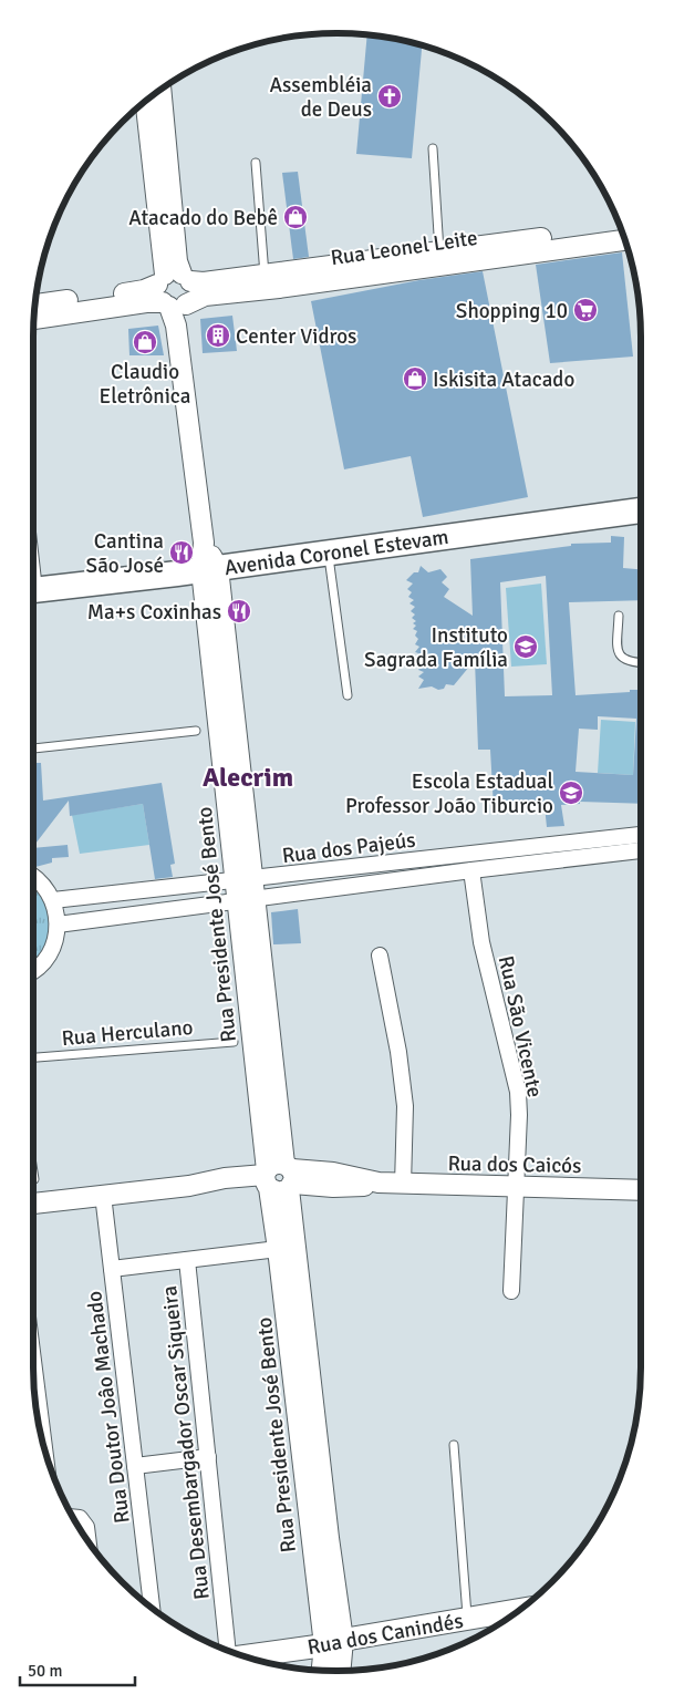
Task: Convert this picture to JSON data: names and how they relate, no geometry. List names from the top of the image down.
{
  "streets": {
    "main road": ["Avenida Coronel Estevam", "Rua dos Canindés"],
    "street": [
      "Rua Leonel Leite",
      "Rua dos Pajeús",
      "Rua Presidente José Bento",
      "Rua São Vicente",
      "Rua dos Caicós",
      "Rua Doutor Joâo Machado",
      "Rua Desembargador Oscar Siqueira"
    ],
    "lane": ["Rua Herculano"]
  },
  "crossings": [
    ["Rua Leonel Leite", "Rua Presidente José Bento"],
    ["Avenida Coronel Estevam", "Rua Presidente José Bento"],
    ["Rua dos Pajeús", "Rua Presidente José Bento"],
    ["Rua dos Pajeús", "Rua São Vicente"],
    ["Rua Presidente José Bento", "Rua dos Caicós"],
    ["Rua Presidente José Bento", "Rua dos Canindés"],
    ["Rua São Vicente", "Rua dos Caicós"],
    ["Rua dos Caicós", "Rua Doutor Joâo Machado"]
  ],
  "districts": ["Alecrim"],
  "places": {
    "church": ["Assembléia de Deus"],
    "shop": ["Atacado do Bebê", "Claudio Eletrônica", "Iskisita Atacado"],
    "supermarket": ["Shopping 10"],
    "building": ["Center Vidros"],
    "restaurant": ["Cantina São José", "Ma+s Coxinhas"],
    "school or university": ["Instituto Sagrada Família", "Escola Estadual Professor João Tiburcio"]
  },
  "scale_bar": "50 m"
}
